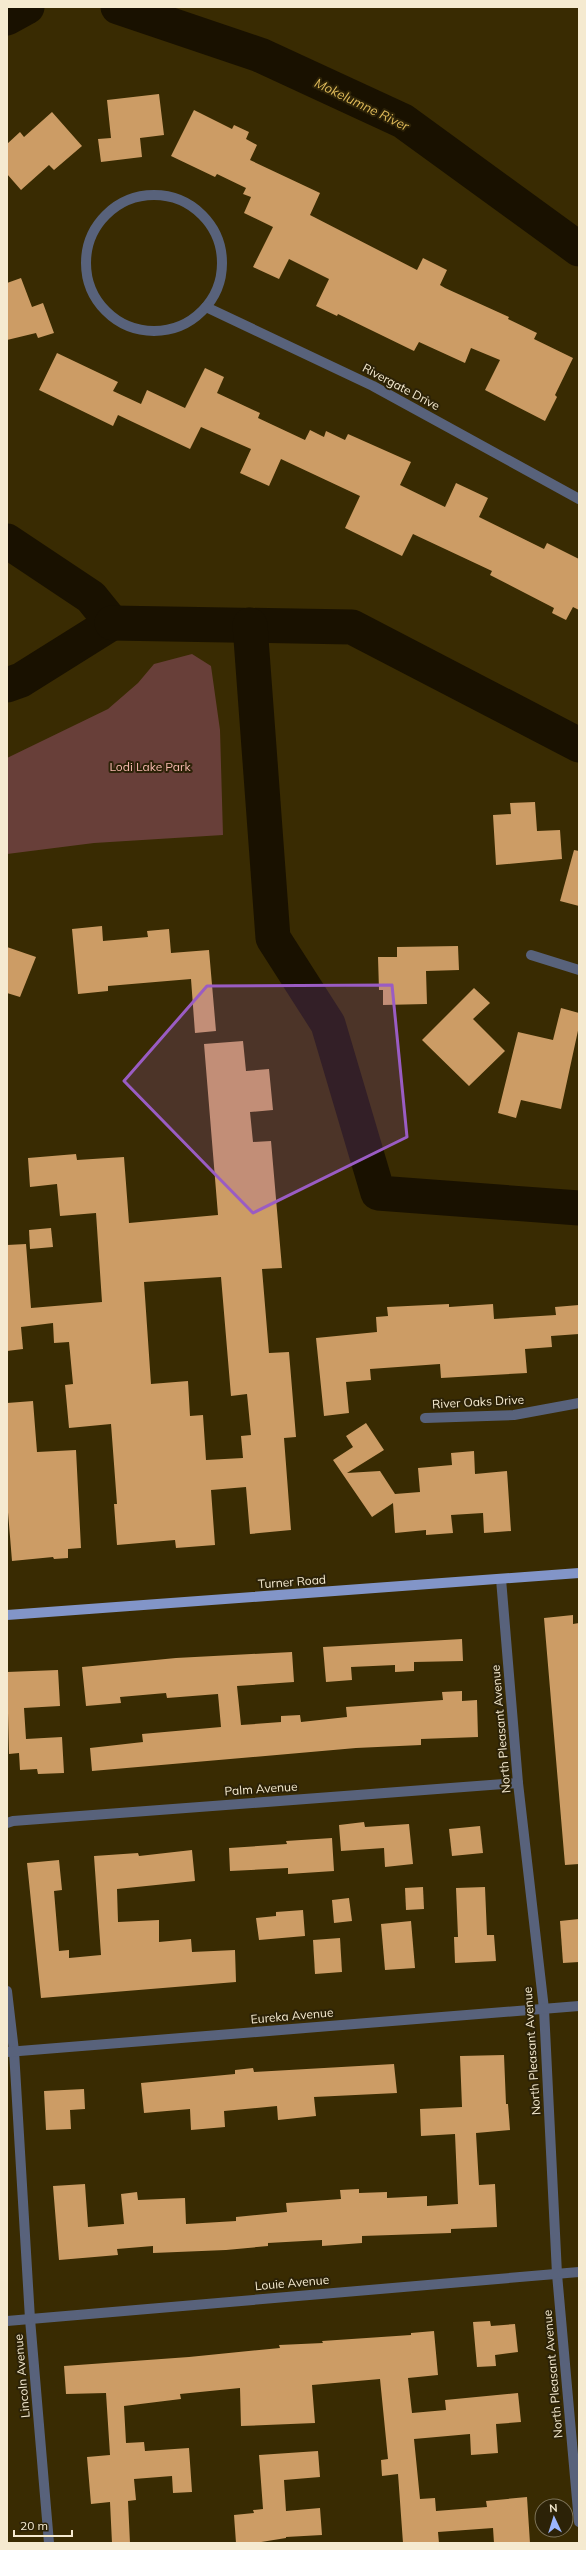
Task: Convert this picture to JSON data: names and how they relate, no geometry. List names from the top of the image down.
{
  "streets": {
    "main road": ["Turner Road"],
    "street": [
      "Rivergate Drive",
      "River Oaks Drive",
      "North Pleasant Avenue",
      "Palm Avenue",
      "Eureka Avenue",
      "Louie Avenue",
      "Lincoln Avenue"
    ]
  },
  "crossings": [
    ["Turner Road", "North Pleasant Avenue"],
    ["North Pleasant Avenue", "Palm Avenue"],
    ["North Pleasant Avenue", "Eureka Avenue"],
    ["North Pleasant Avenue", "Louie Avenue"],
    ["Eureka Avenue", "Lincoln Avenue"],
    ["Louie Avenue", "Lincoln Avenue"]
  ],
  "water": ["Mokelumne River"],
  "parks": ["Lodi Lake Park"],
  "scale_bar": "20 m",
  "north": "top"
}
